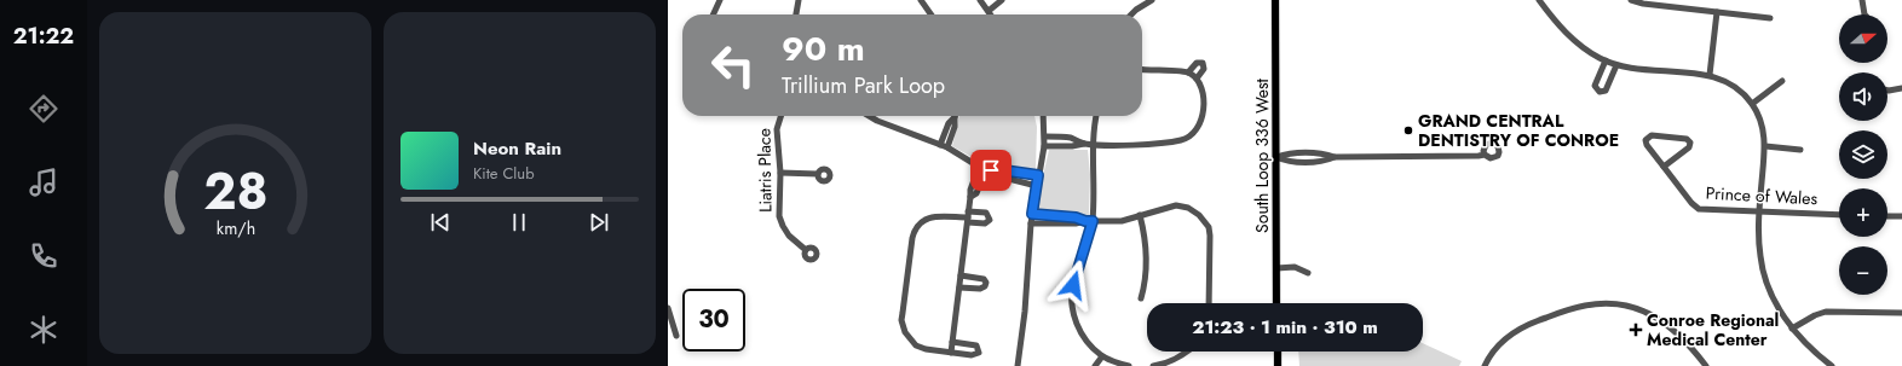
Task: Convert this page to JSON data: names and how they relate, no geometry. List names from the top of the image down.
{
  "streets": {
    "main road": ["South Loop 336 West"],
    "street": ["Liatris Place", "Prince of Wales"]
  },
  "places": {
    "other": ["GRAND CENTRAL DENTISTRY OF CONROE"],
    "health": ["Conroe Regional Medical Center"]
  },
  "north": "right",
  "page": {
    "tabs": "21:22",
    "map_buttons": ["+", "−"],
    "turn": ["90 m", "Trillium Park Loop"],
    "song": ["Neon Rain", "Kite Club"],
    "limit": "30",
    "trip": "21:23 · 1 min · 310 m",
    "gauge": ["28", "km/h"]
  }
}
